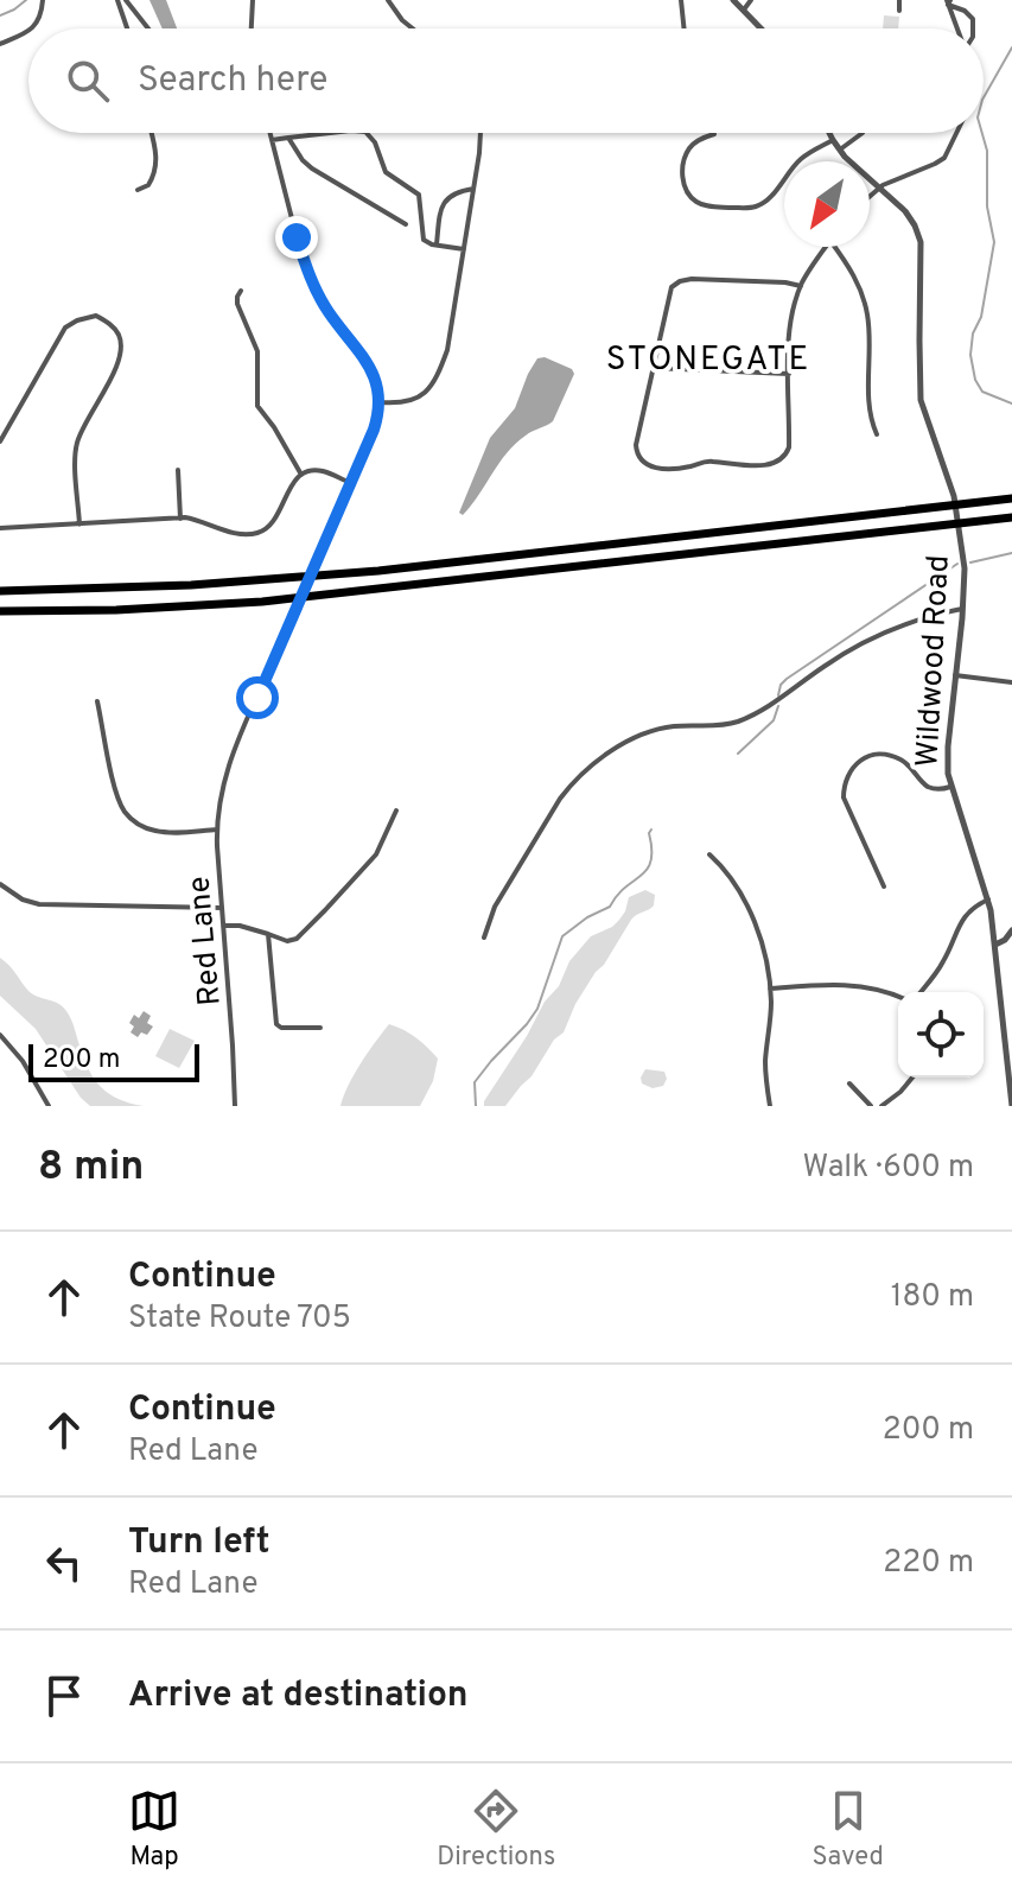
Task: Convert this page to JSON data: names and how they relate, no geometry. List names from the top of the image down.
{
  "streets": {
    "street": ["Wildwood Road", "Red Lane"]
  },
  "districts": ["STONEGATE"],
  "scale_bar": "200 m",
  "north": "bottom left",
  "page": {
    "search": "Search here",
    "scale": "200 m",
    "heading": ["8 min", "Walk · 600 m"],
    "list": [
      ["Continue", "State Route 705", "180 m"],
      ["Continue", "Red Lane", "200 m"],
      ["Turn left", "Red Lane", "220 m"],
      "Arrive at destination"
    ],
    "nav": ["Map", "Directions", "Saved"]
  }
}
